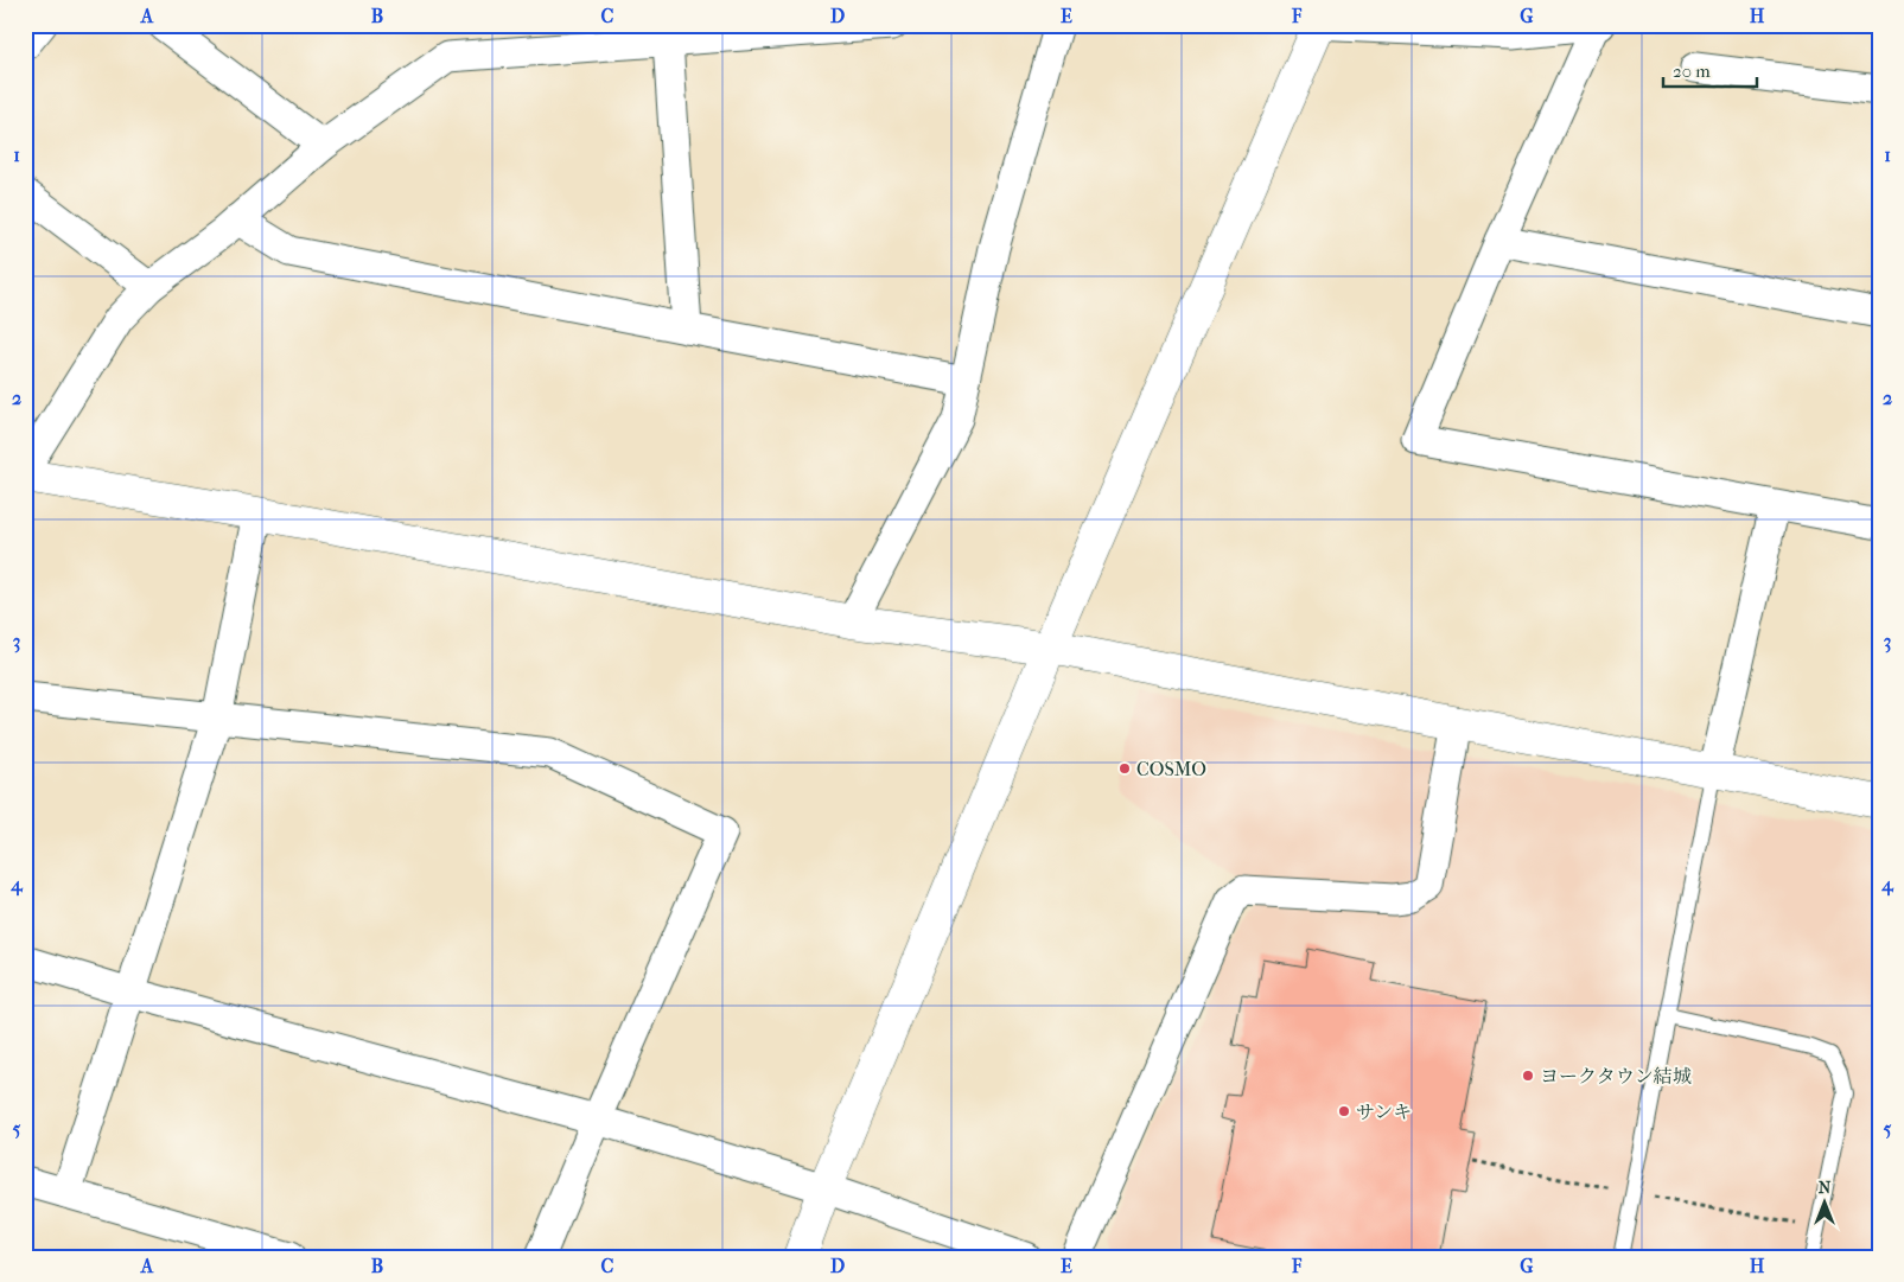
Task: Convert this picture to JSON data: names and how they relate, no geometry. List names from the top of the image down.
{
  "places": ["COSMO", "ヨークタウン結城", "サンキ"],
  "scale_bar": "20 m",
  "north": "top",
  "grid": {
    "columns": [
      "A",
      "B",
      "C",
      "D",
      "E",
      "F",
      "G",
      "H"
    ],
    "rows": [
      "1",
      "2",
      "3",
      "4",
      "5"
    ]
  }
}
